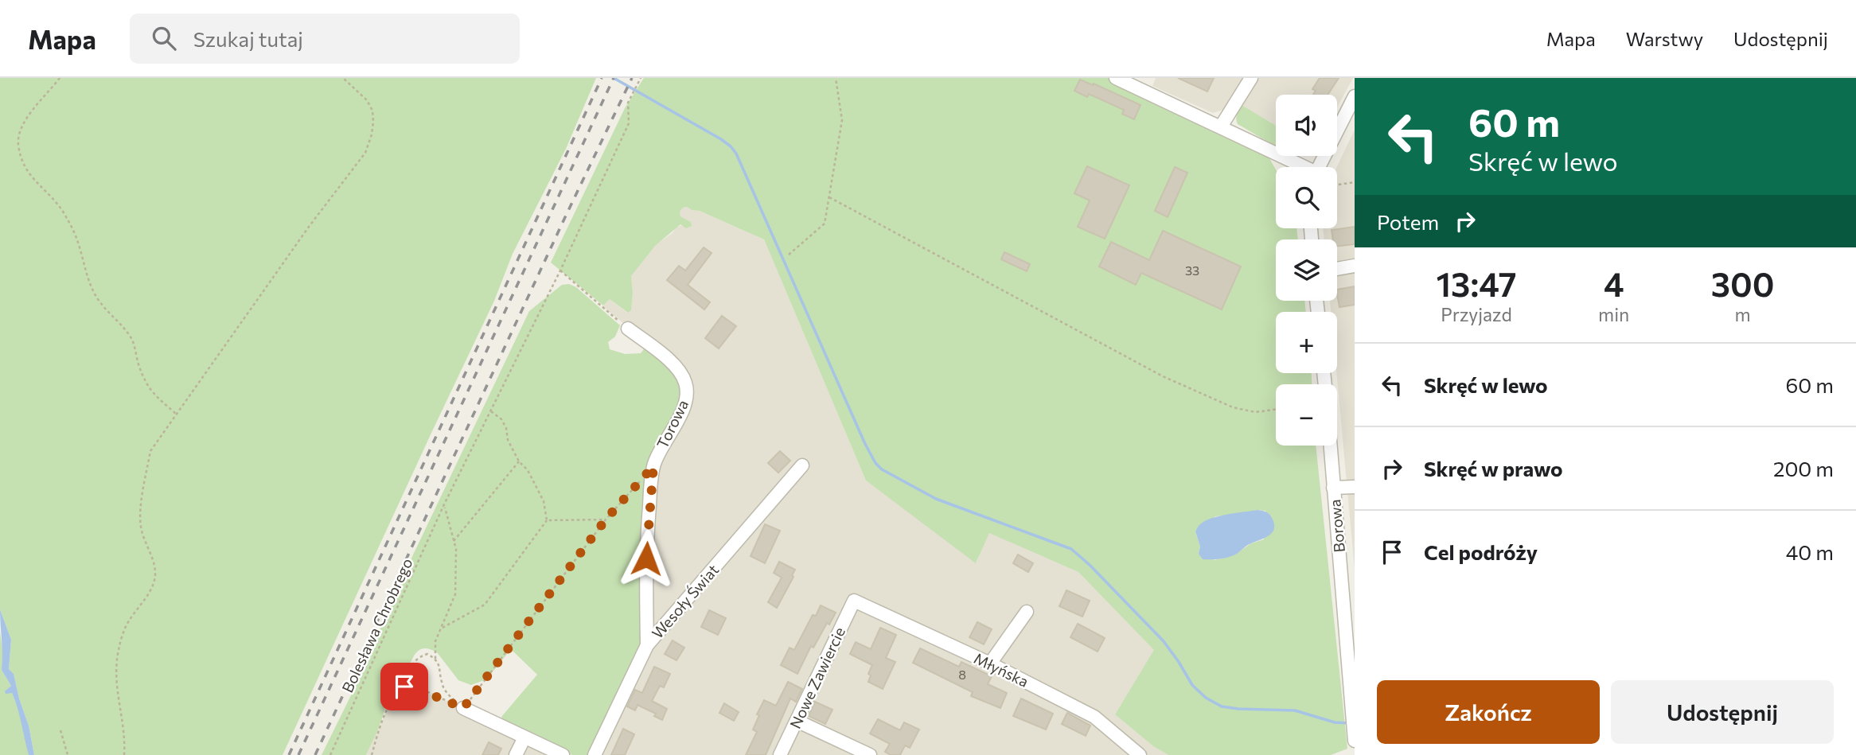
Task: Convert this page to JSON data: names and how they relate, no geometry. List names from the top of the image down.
{
  "streets": {
    "street": [
      "Torowa",
      "Borowa",
      "Wesoły Świat",
      "Młyńska",
      "Nowe Zawiercie"
    ],
    "path": ["Bolesława Chrobrego"]
  },
  "crossings": [
    ["Torowa", "Wesoły Świat"],
    ["Młyńska", "Nowe Zawiercie"]
  ],
  "house_numbers": ["33", "8"],
  "page": {
    "header": "Mapa",
    "search": "Szukaj tutaj",
    "nav": ["Mapa", "Warstwy", "Udostępnij"],
    "turn": ["60 m", "Skręć w lewo"],
    "map_buttons": ["+", "−"],
    "then": "Potem",
    "eta": [
      "13:47",
      "Przyjazd",
      "4",
      "min",
      "300",
      "m"
    ],
    "list": [
      {
        "name": "Skręć w lewo",
        "value": "60 m"
      },
      {
        "name": "Skręć w prawo",
        "value": "200 m"
      },
      {
        "name": "Cel podróży",
        "value": "40 m"
      }
    ],
    "buttons": ["Zakończ", "Udostępnij"]
  }
}
